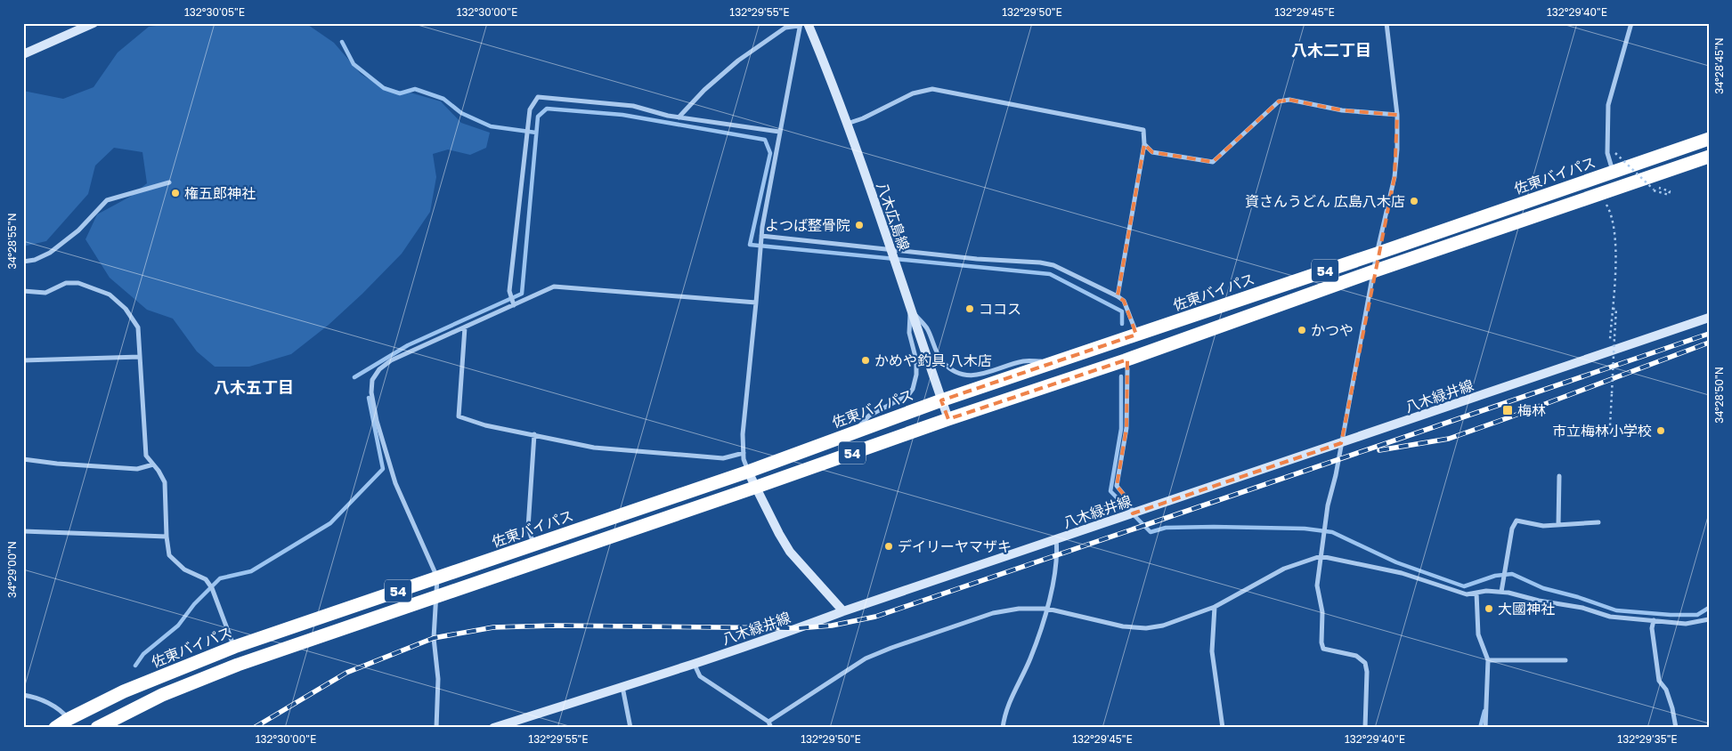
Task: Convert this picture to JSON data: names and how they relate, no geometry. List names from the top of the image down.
{
  "streets": {
    "highway": ["佐東バイパス", "54"],
    "main road": ["八木広島線", "八木緑井線"]
  },
  "crossings": [
    ["佐東バイパス", "八木広島線"],
    ["八木広島線", "54"]
  ],
  "districts": ["八木二丁目", "八木五丁目"],
  "places": {
    "other": [
      "権五郎神社",
      "資さんうどん 広島八木店",
      "よつば整骨院",
      "ココス",
      "かつや",
      "かめや釣具 八木店",
      "市立梅林小学校",
      "デイリーヤマザキ",
      "大國神社"
    ],
    "transit": ["梅林"]
  },
  "coordinates": [
    "132°30'05\"E",
    "132°30'00\"E",
    "132°29'55\"E",
    "132°29'50\"E",
    "132°29'45\"E",
    "132°29'40\"E",
    "34°28'45\"N",
    "34°28'55\"N",
    "34°28'50\"N",
    "34°29'00\"N",
    "132°29'35\"E"
  ]
}
